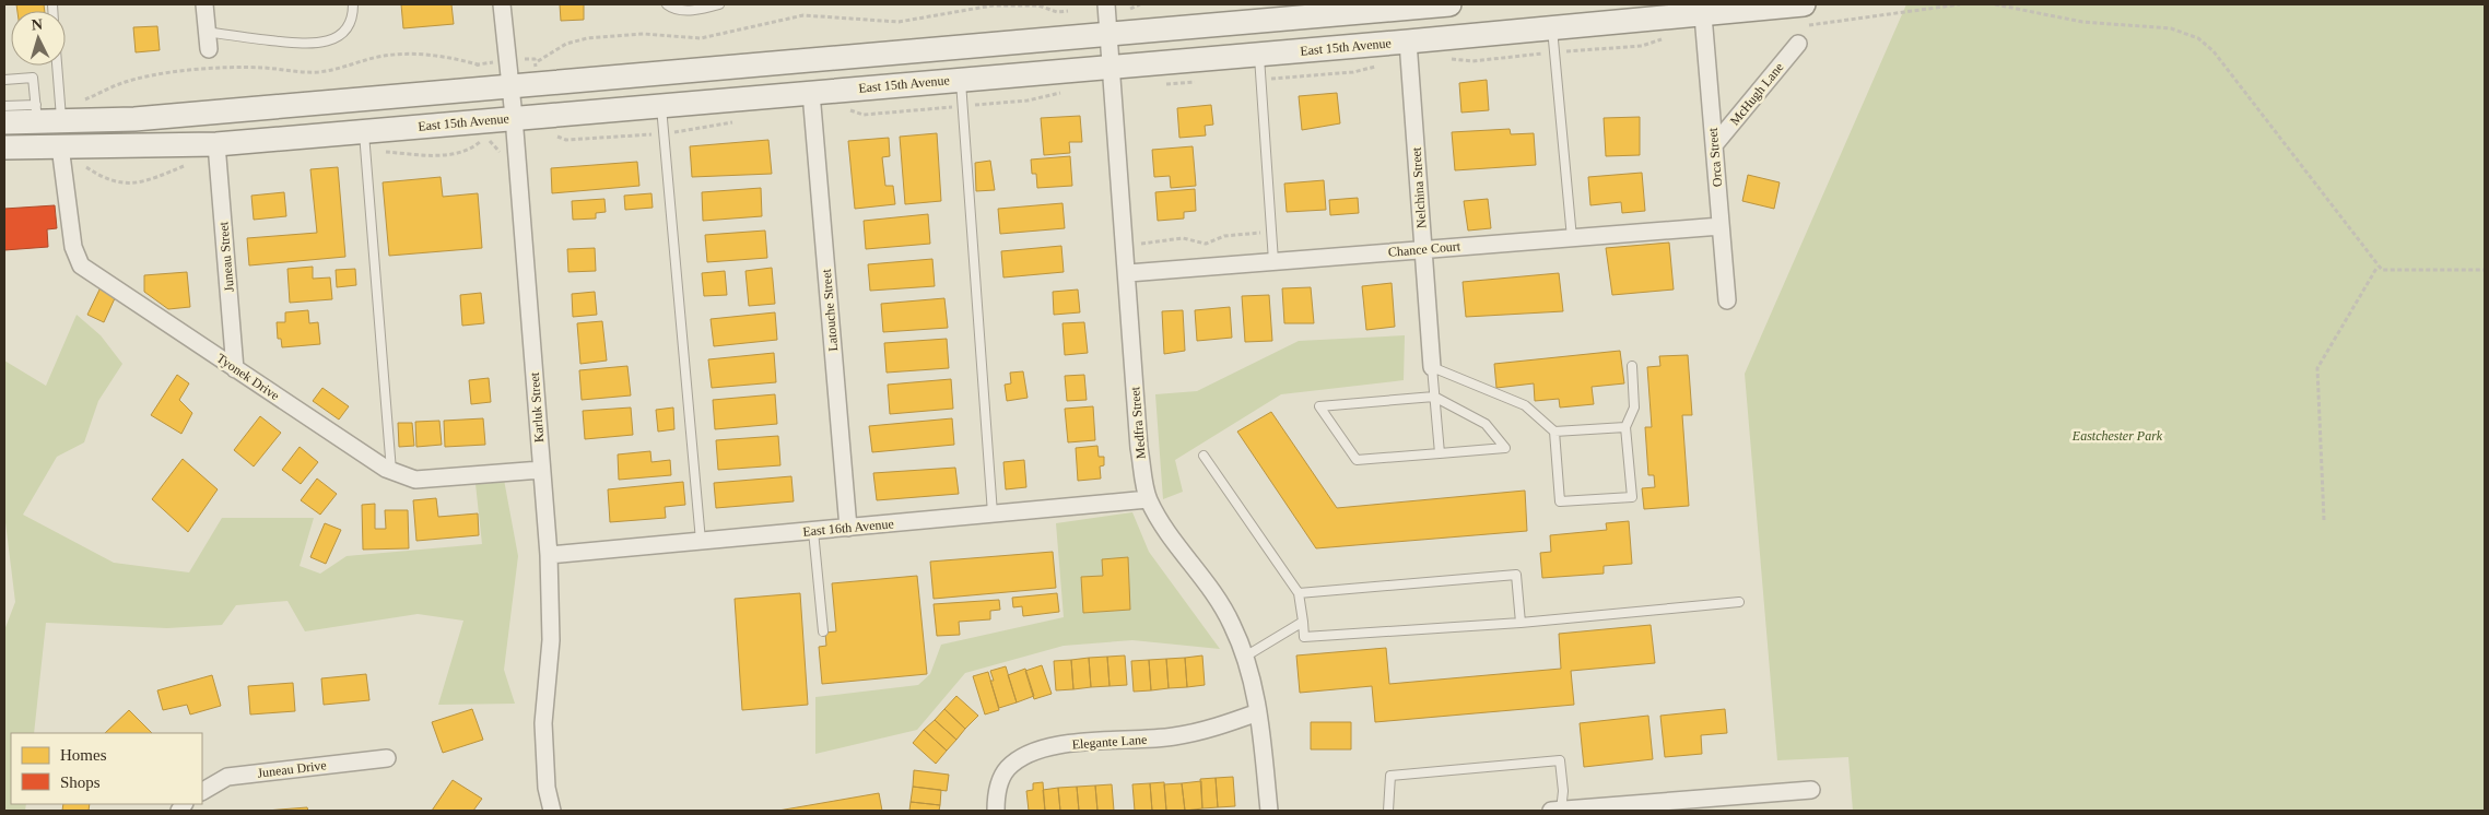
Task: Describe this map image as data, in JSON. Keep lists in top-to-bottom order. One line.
{"streets":{"main road":["East 15th Avenue"],"street":["McHugh Lane","Orca Street","Nelchina Street","Chance Court","Juneau Street","Latouche Street","Tyonek Drive","Karluk Street","Medfra Street","East 16th Avenue","Elegante Lane","Juneau Drive"]},"crossings":[["East 15th Avenue","Orca Street"],["East 15th Avenue","Nelchina Street"],["East 15th Avenue","Juneau Street"],["East 15th Avenue","Latouche Street"],["East 15th Avenue","Tyonek Drive"],["East 15th Avenue","Karluk Street"],["East 15th Avenue","Medfra Street"],["McHugh Lane","Orca Street"],["Orca Street","Chance Court"],["Nelchina Street","Chance Court"],["Chance Court","Medfra Street"],["Juneau Street","Tyonek Drive"],["Latouche Street","East 16th Avenue"],["Tyonek Drive","Karluk Street"],["Karluk Street","East 16th Avenue"],["Medfra Street","East 16th Avenue"],["Medfra Street","Elegante Lane"]],"parks":["Eastchester Park"],"legend":["Homes","Shops"],"north":"top"}
